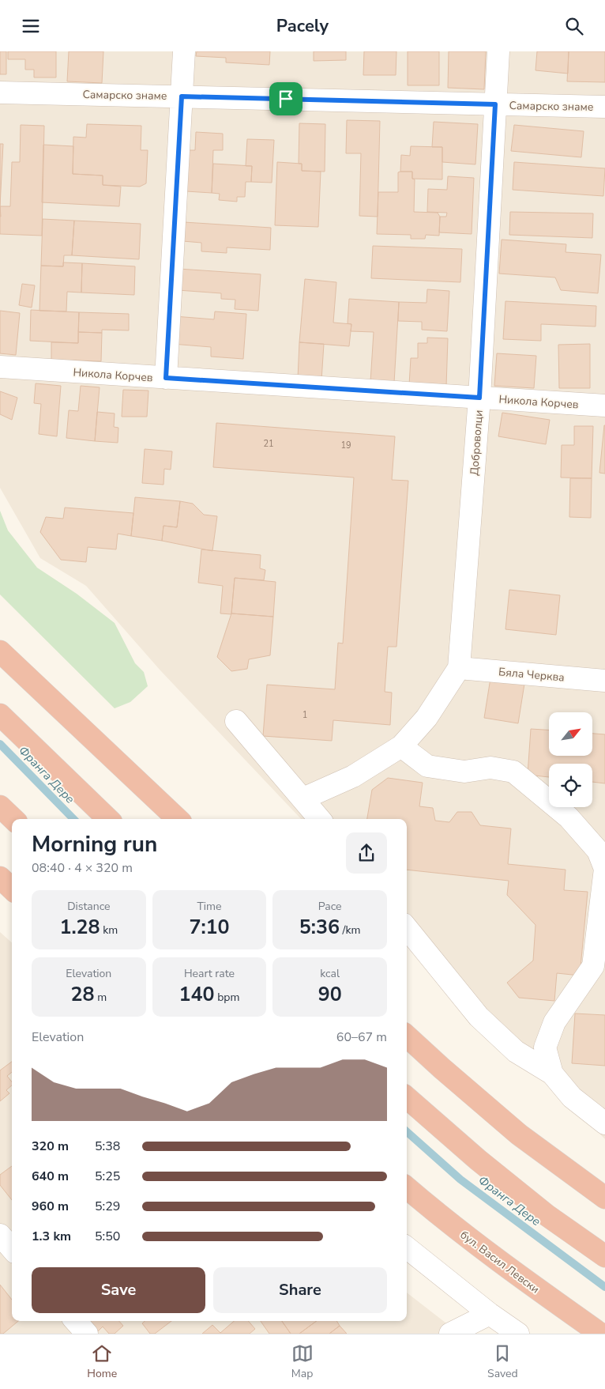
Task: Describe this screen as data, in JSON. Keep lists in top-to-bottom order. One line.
{"streets":{"highway":["бул. Васил Левски"],"street":["Самарско знаме","Никола Корчев","Доброволци","Бяла Черква"]},"crossings":[["Самарско знаме","Доброволци"],["Никола Корчев","Доброволци"],["Доброволци","Бяла Черква"]],"water":["Франга Дере"],"house_numbers":["21","19","1"],"north":"top right","page":{"header":"Pacely","heading":["Morning run","08:40 · 4 × 320 m"],"stats":[["Distance","1.28 km"],["Time","7:10"],["Pace","5:36 /km"],["Elevation","28 m"],["Heart rate","140 bpm"],["kcal","90"]],"chart":["Elevation","60–67 m"],"list":[{"name":"320 m","note":"5:38"},{"name":"640 m","note":"5:25"},{"name":"960 m","note":"5:29"},{"name":"1.3 km","note":"5:50"}],"buttons":["Save","Share"],"tabs":["Home","Map","Saved"]}}
